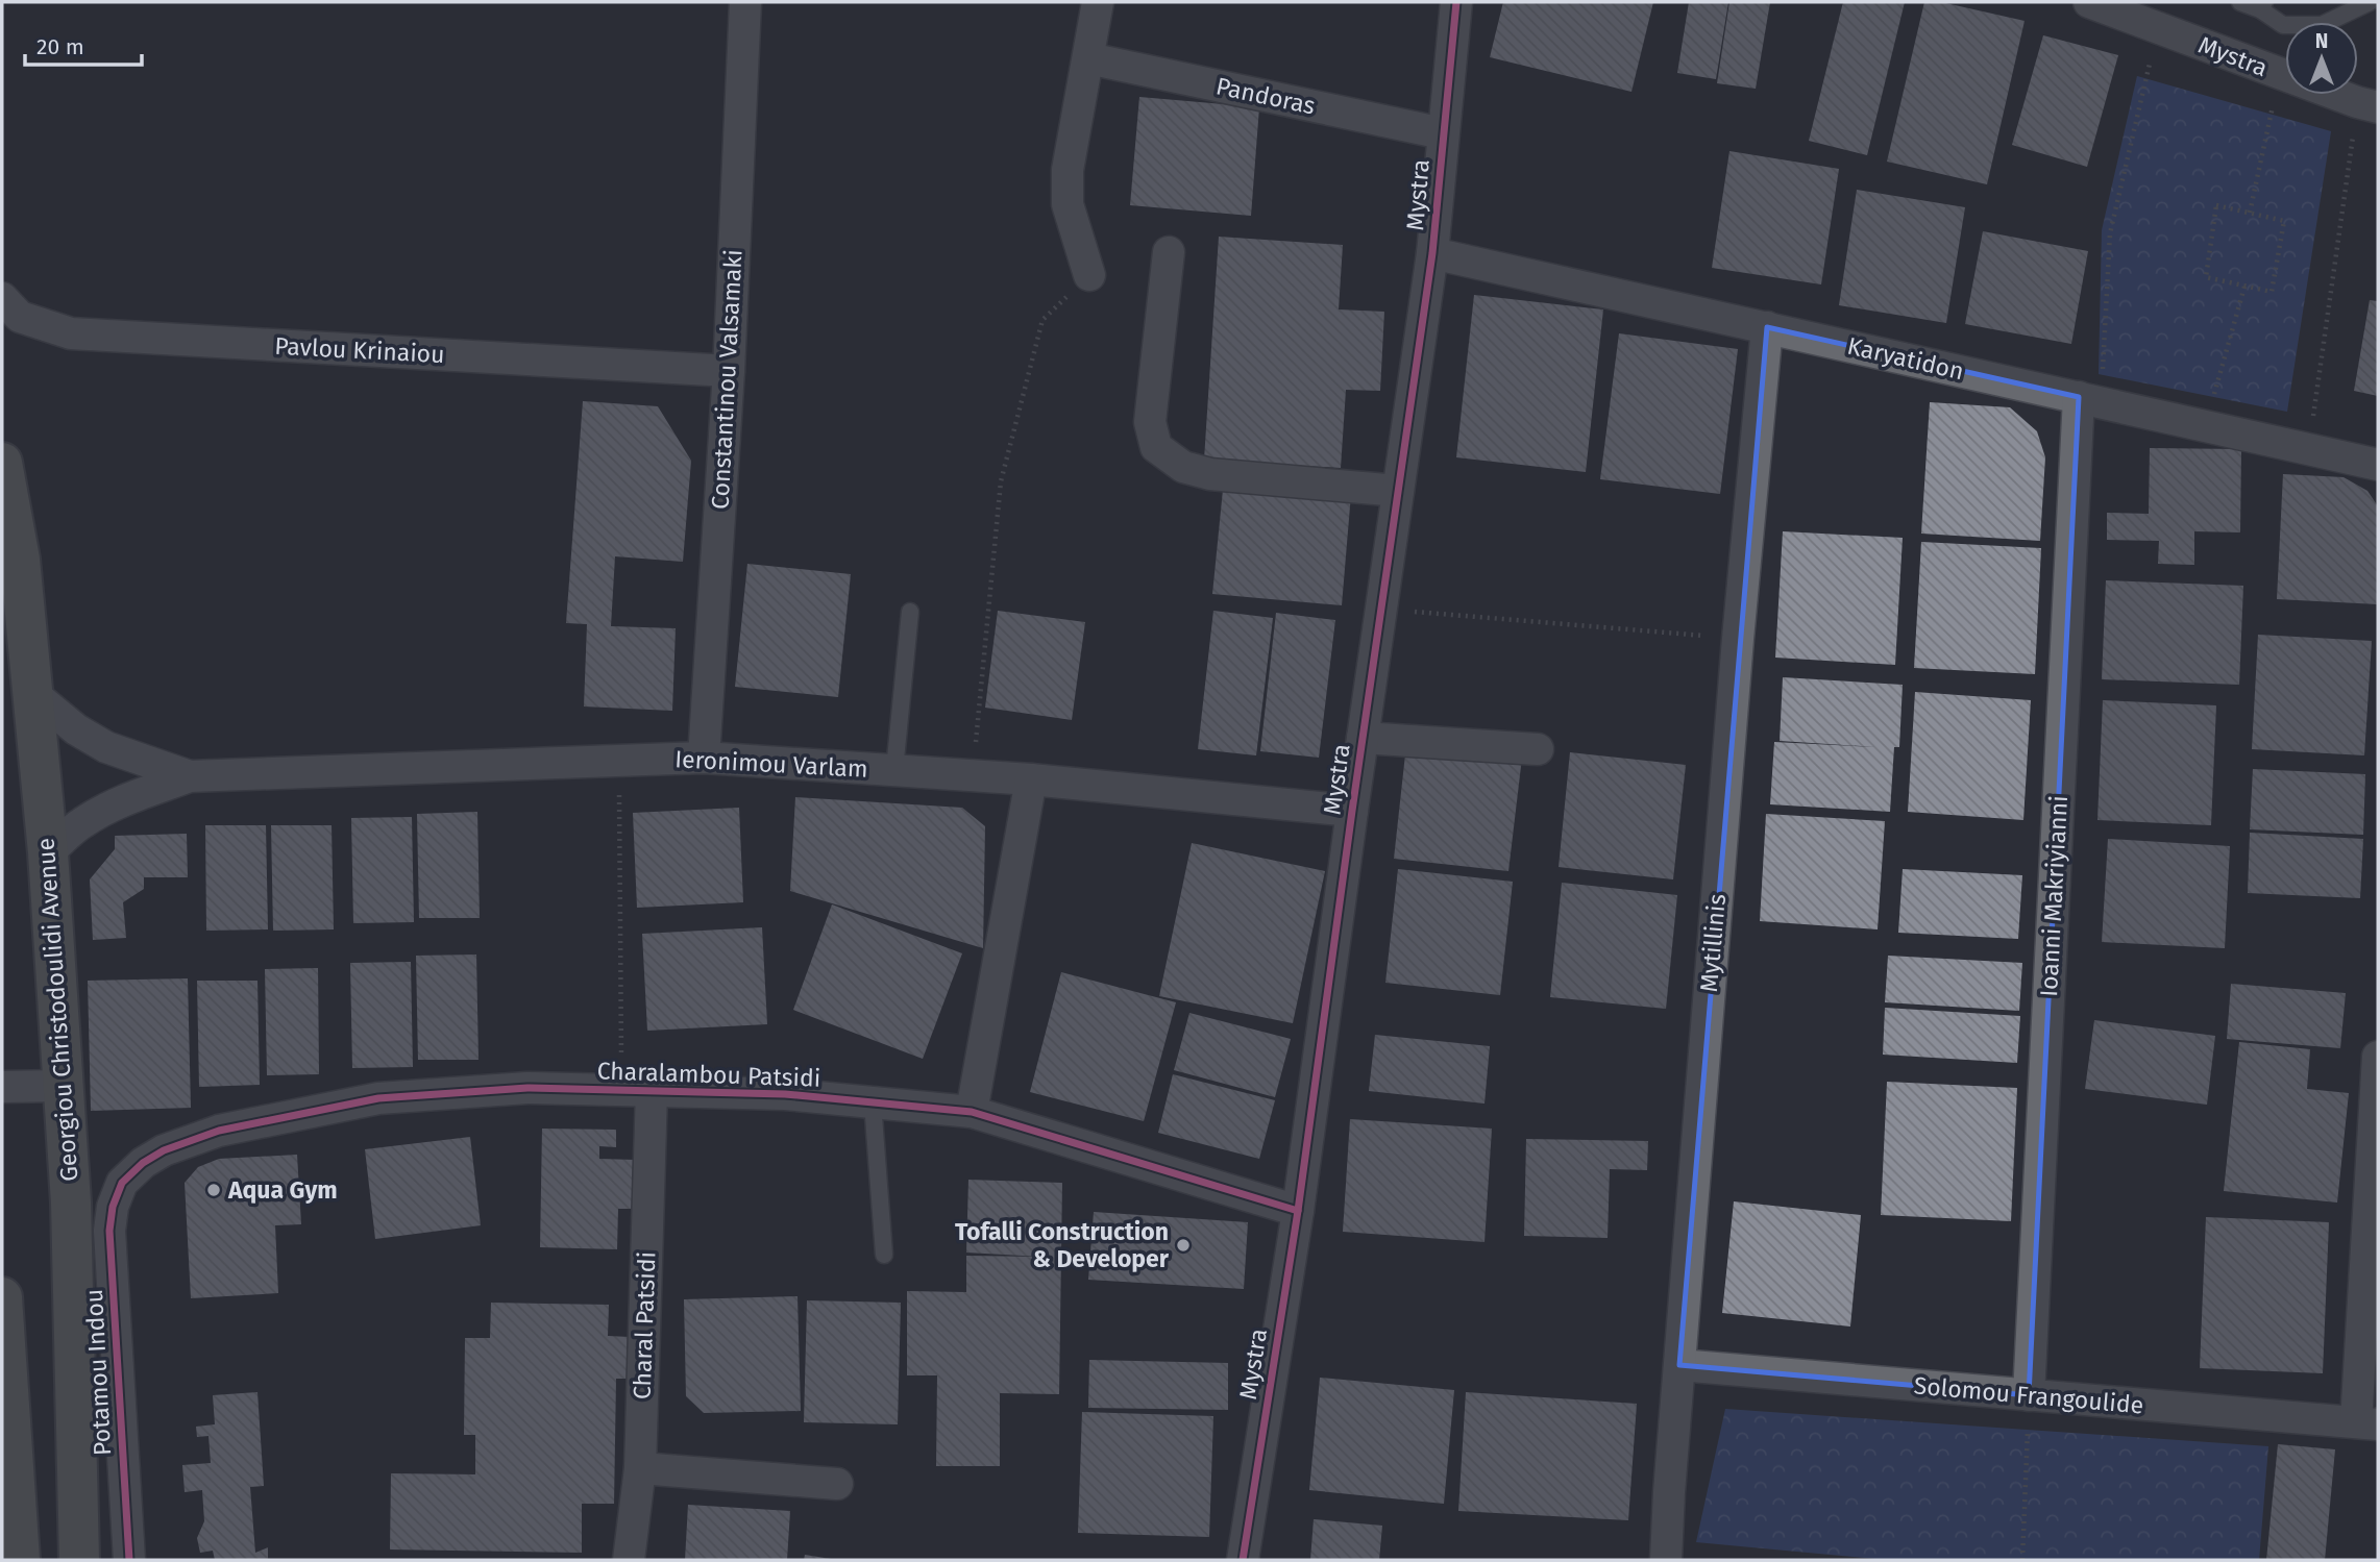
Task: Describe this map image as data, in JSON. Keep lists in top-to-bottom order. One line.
{"streets":{"main road":["Georgiou Christodoulidi Avenue"],"street":["Mystra","Pandoras","Pavlou Krinaiou","Karyatidon","Constantinou Valsamaki","Ieronimou Varlam","Ioanni Makriyianni","Mytillinis","Charalambou Patsidi","Charal Patsidi","Potamou Indou","Solomou Frangoulide"]},"crossings":[["Mystra","Pandoras"],["Mystra","Karyatidon"],["Mystra","Ieronimou Varlam"],["Mystra","Charalambou Patsidi"],["Pavlou Krinaiou","Constantinou Valsamaki"],["Karyatidon","Ioanni Makriyianni"],["Karyatidon","Mytillinis"],["Constantinou Valsamaki","Ieronimou Varlam"],["Ieronimou Varlam","Georgiou Christodoulidi Avenue"],["Ioanni Makriyianni","Solomou Frangoulide"],["Mytillinis","Solomou Frangoulide"],["Charalambou Patsidi","Charal Patsidi"],["Charalambou Patsidi","Potamou Indou"]],"places":["Aqua Gym","Tofalli Construction & Developer"],"scale_bar":"20 m","north":"top"}
